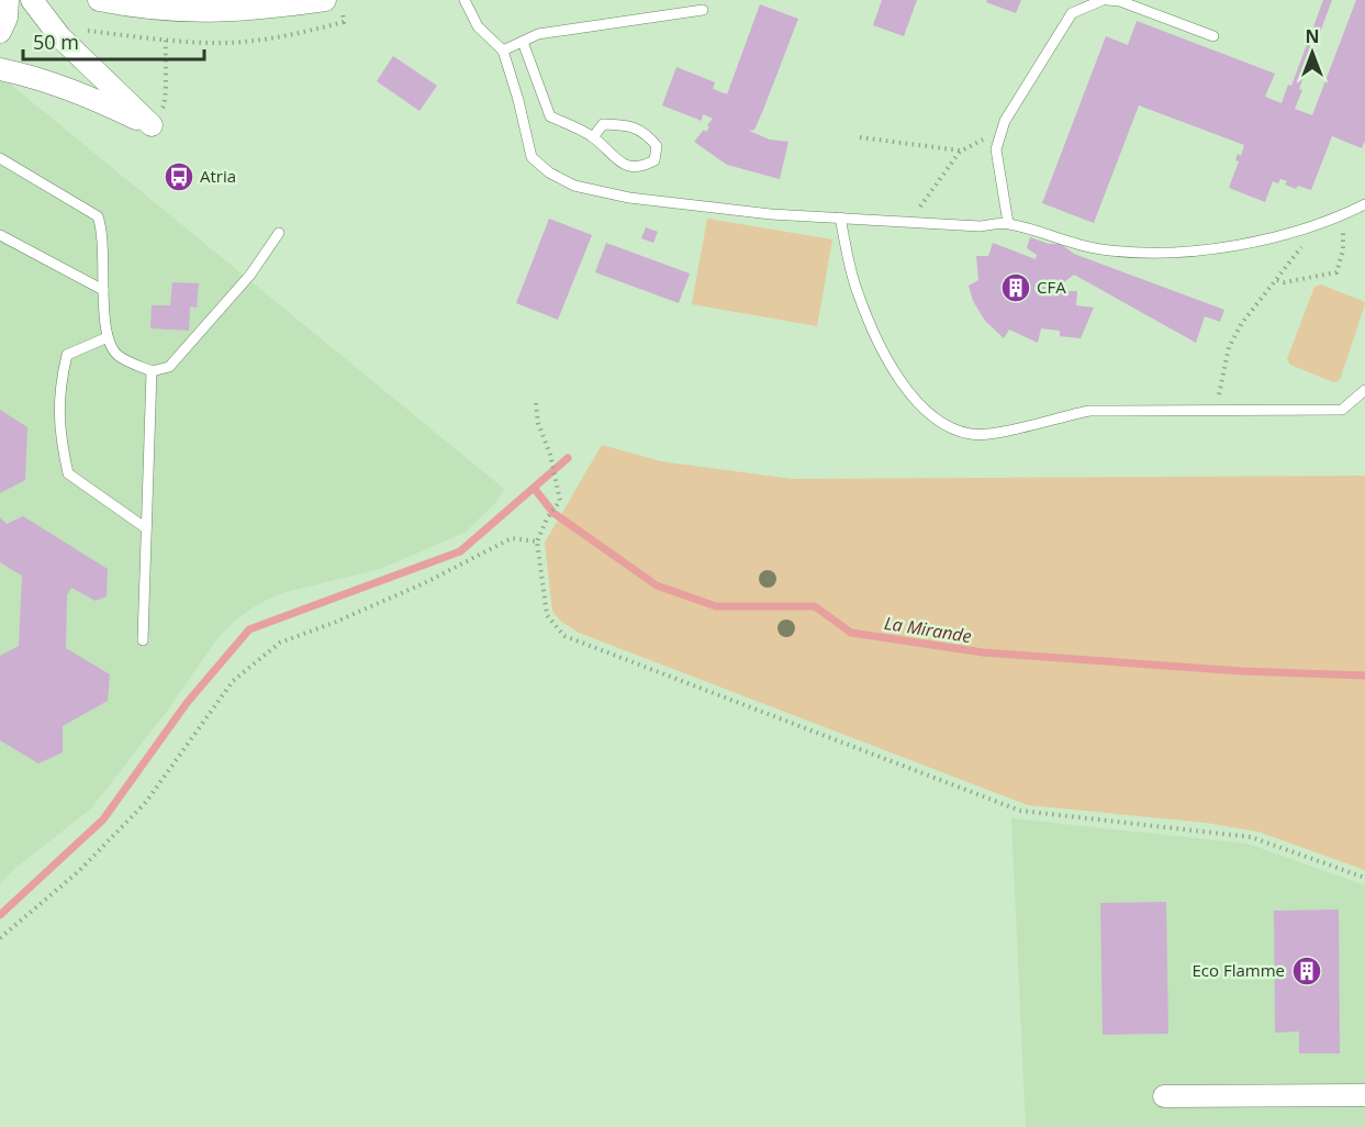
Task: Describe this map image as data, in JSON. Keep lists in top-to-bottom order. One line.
{"water":["La Mirande"],"places":{"bus stop":["Atria"],"building":["CFA","Eco Flamme"]},"scale_bar":"50 m","north":"top"}
